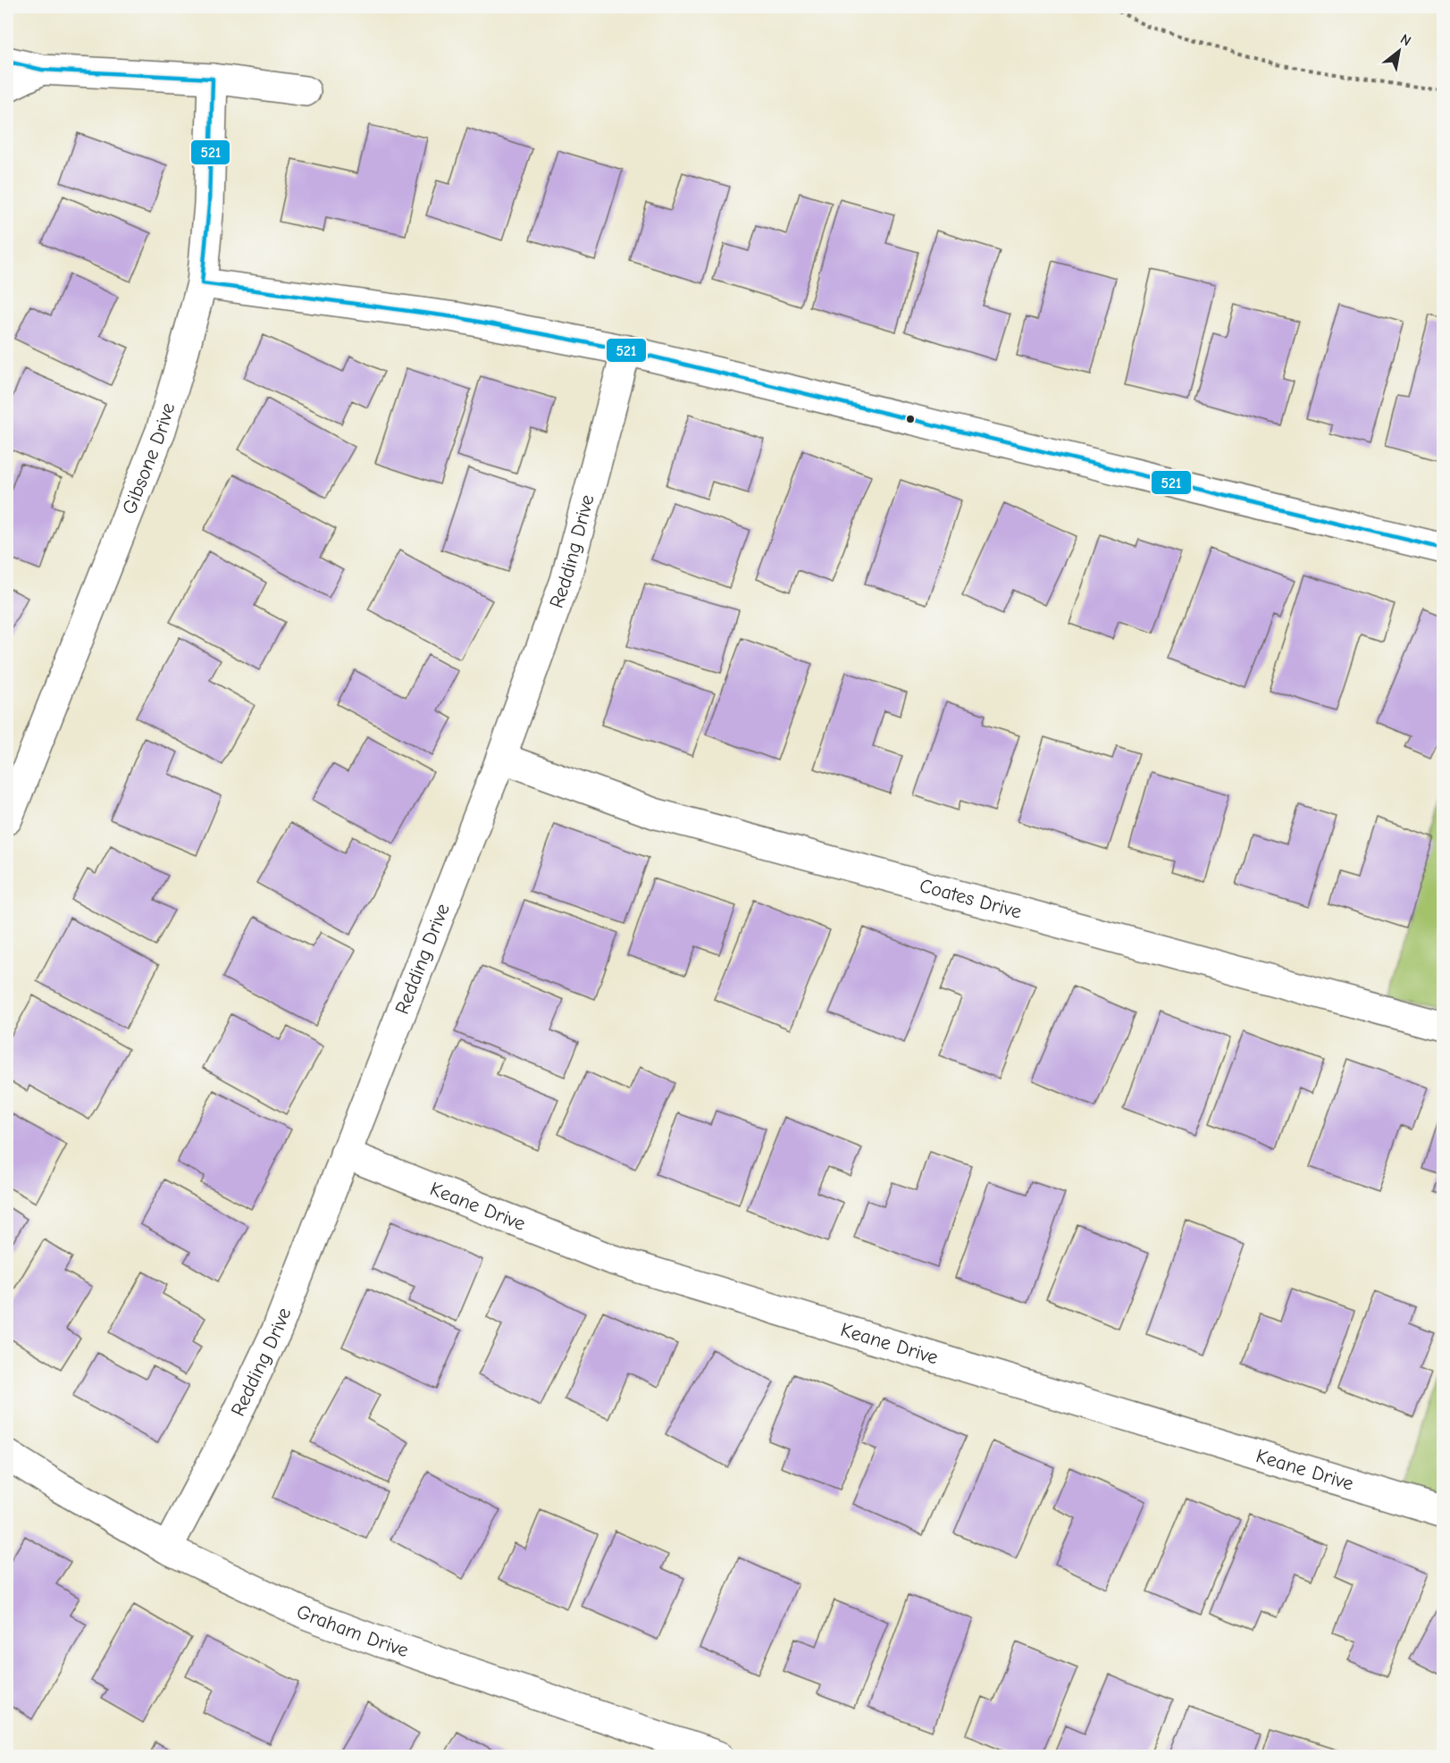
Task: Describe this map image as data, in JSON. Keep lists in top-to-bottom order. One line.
{"streets":{"street":["Gibsone Drive","Redding Drive","Coates Drive","Keane Drive","Graham Drive"]},"crossings":[["Redding Drive","Coates Drive"],["Redding Drive","Keane Drive"],["Redding Drive","Graham Drive"]],"lines":["transit line 521"],"north":"top right"}
